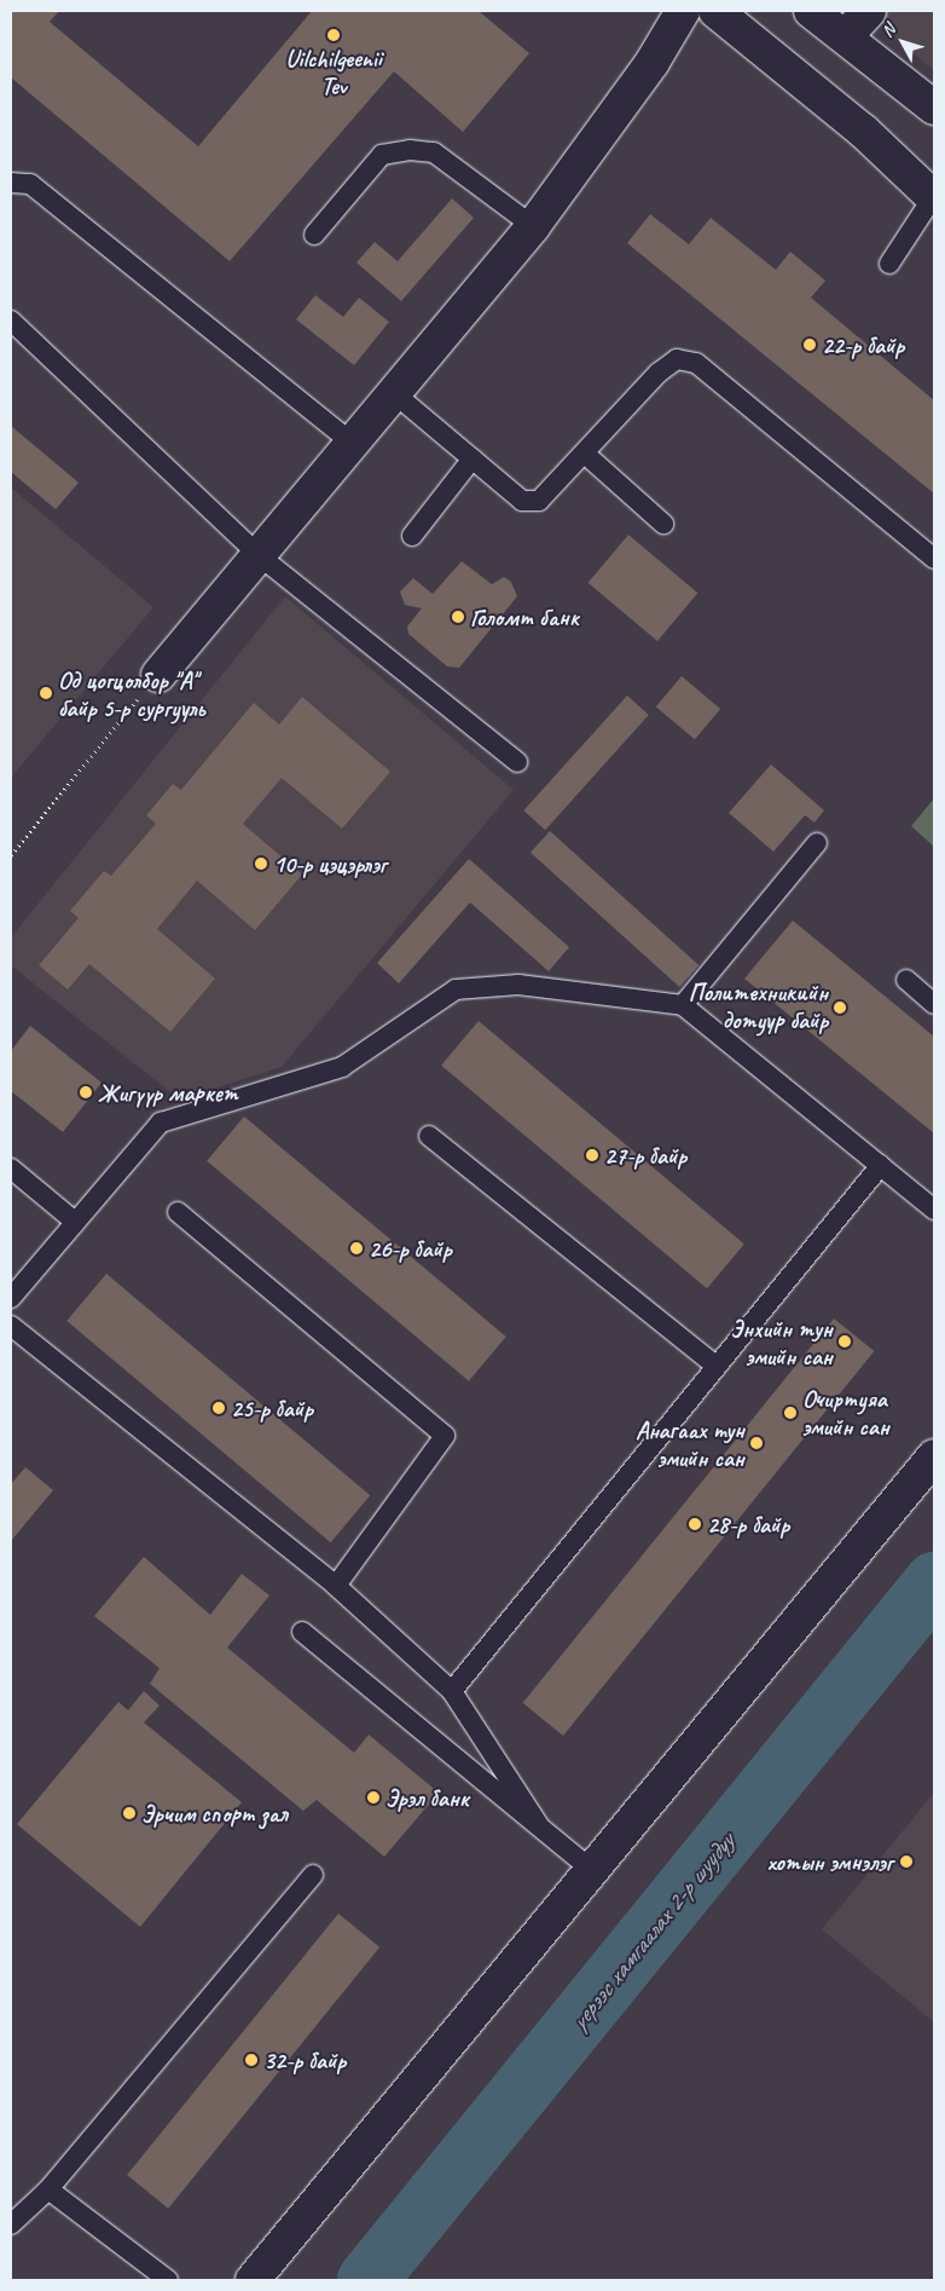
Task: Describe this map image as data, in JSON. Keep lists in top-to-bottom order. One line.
{"water":["үерээс хамгаалах 2-р шуудуу"],"places":["Uilchilgeenii Tev","22-р байр","Голомт банк","Од цогцолбор \"А\" байр 5-р сургууль","10-р цэцэрлэг","Политехникийн дотуур байр","Жигүүр маркет","27-р байр","26-р байр","Энхийн тун эмийн сан","25-р байр","Очиртуяа эмийн сан","Анагаах тун эмийн сан","28-р байр","Эрэл банк","Эрчим спорт зал","хотын эмнэлэг","32-р байр"],"north":"top left"}
